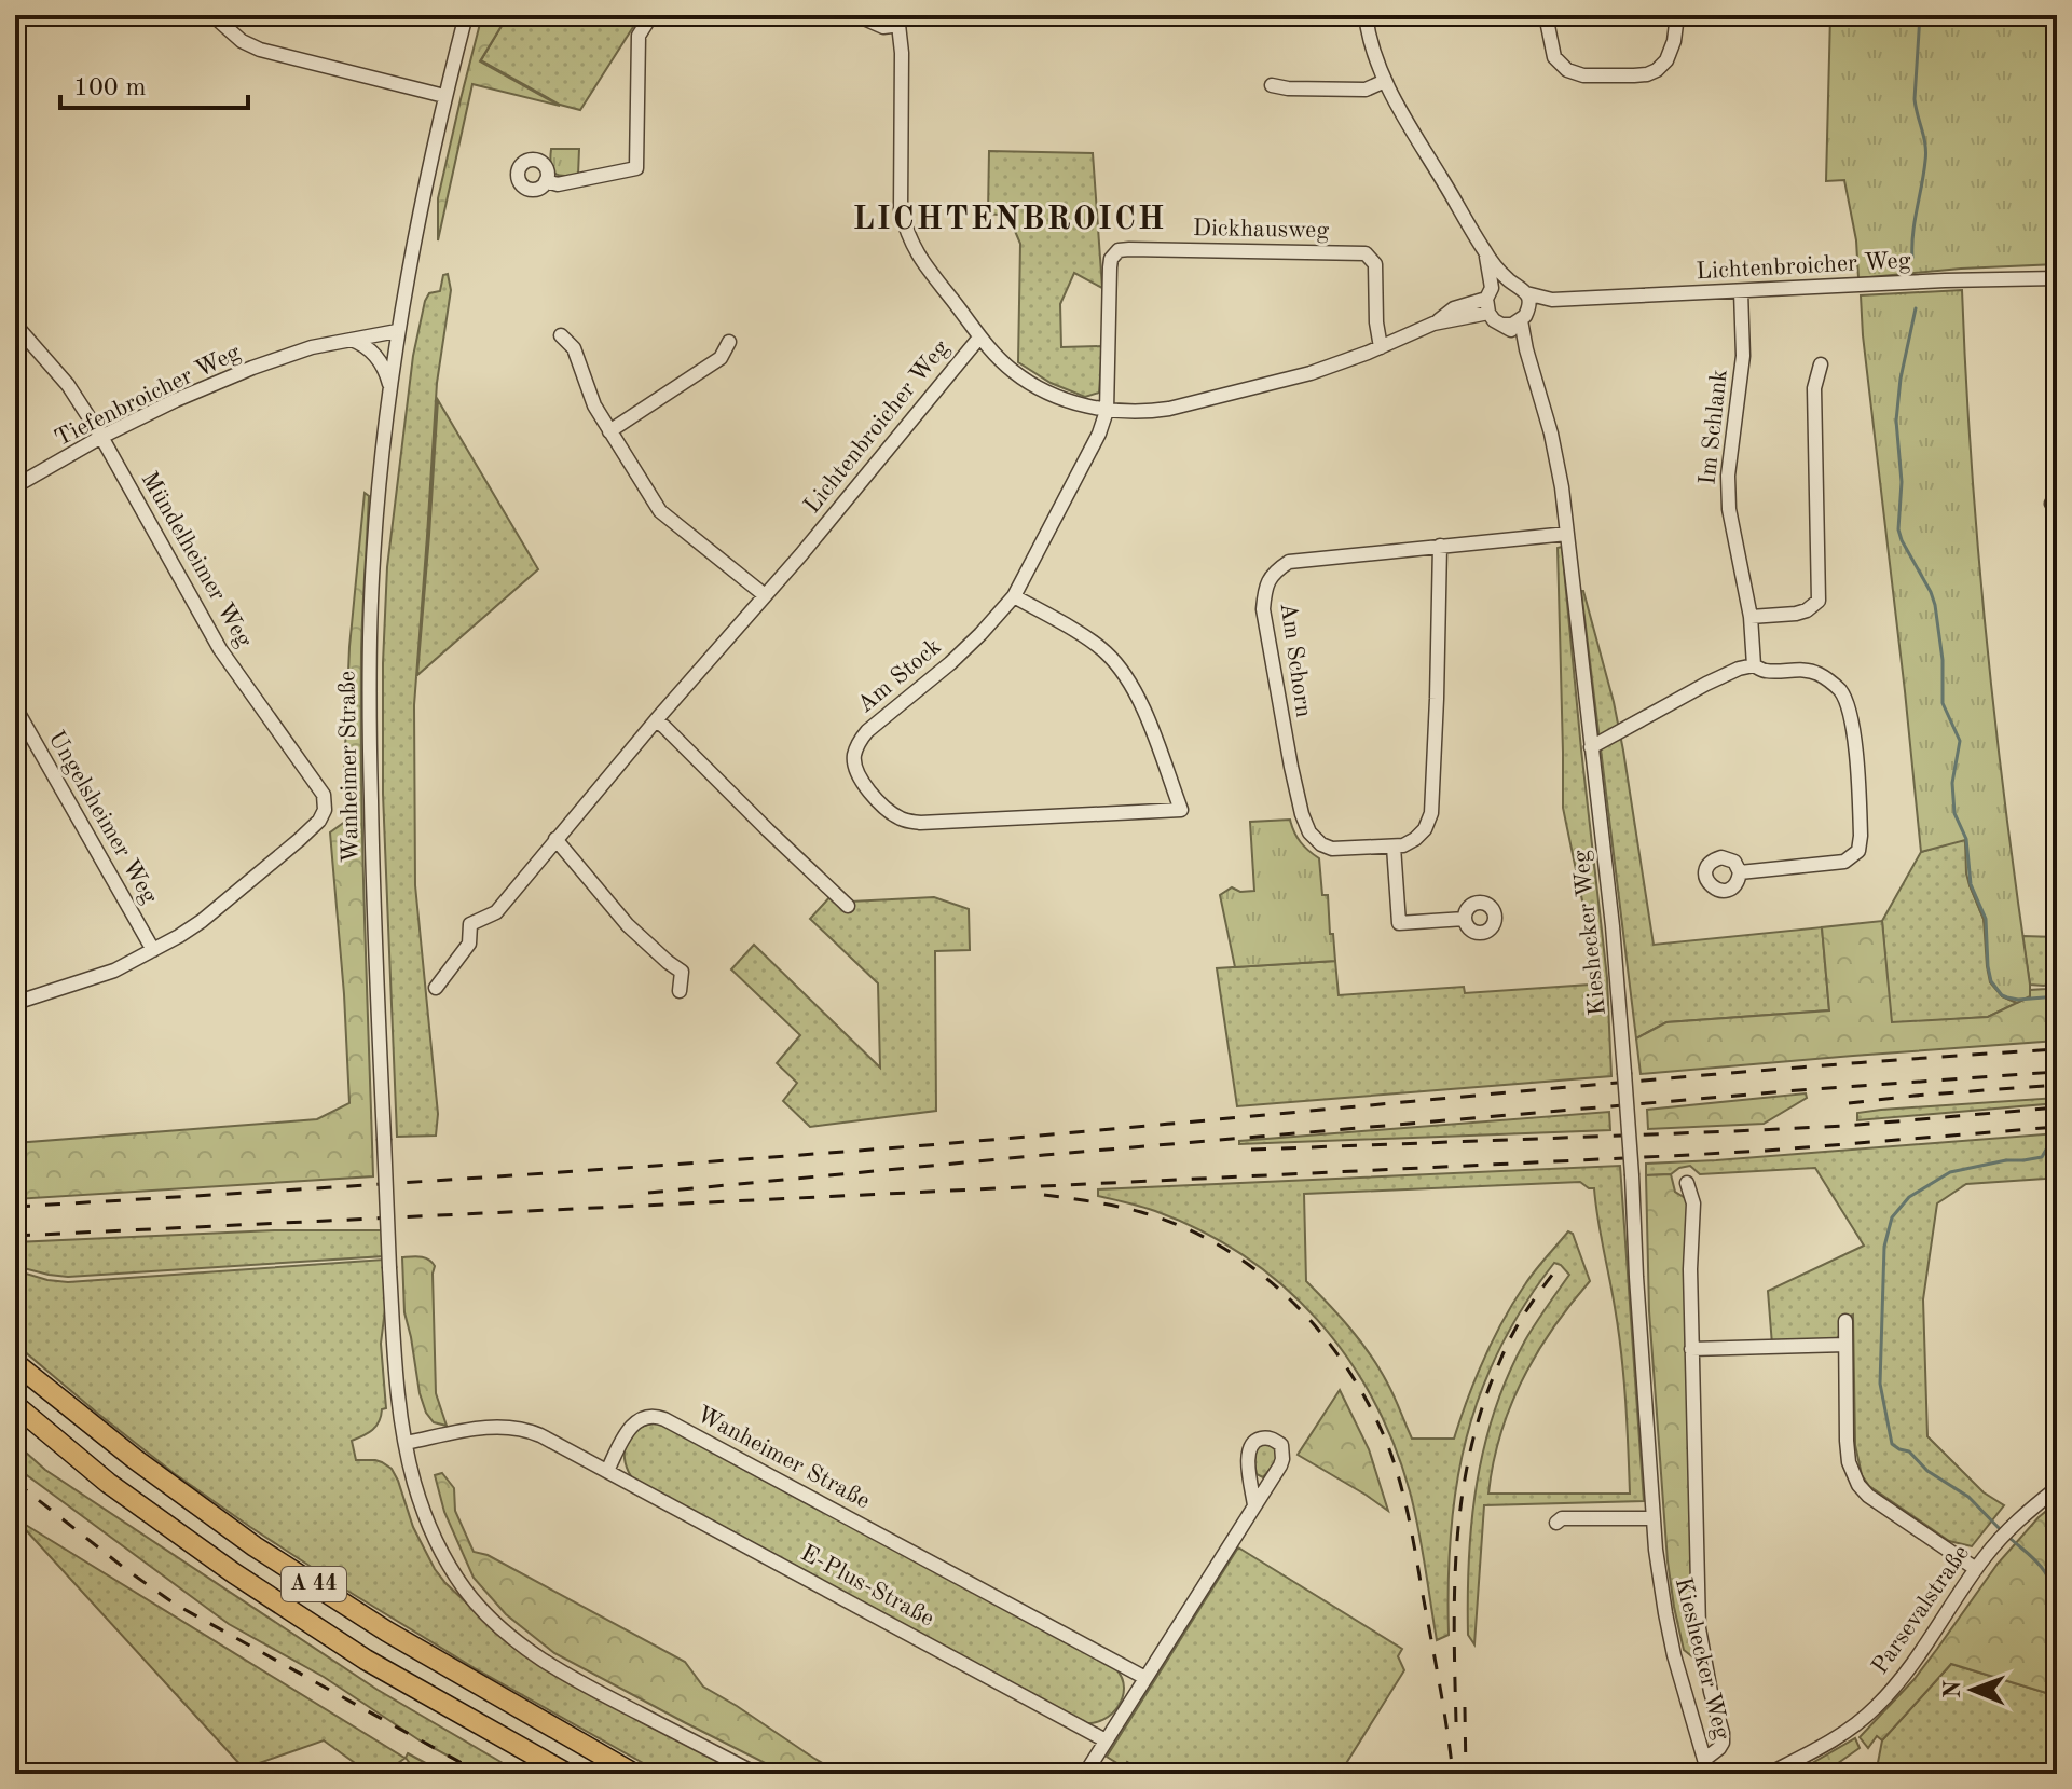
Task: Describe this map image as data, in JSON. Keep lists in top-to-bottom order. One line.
{"streets":{"highway":["A 44"],"street":["Dickhausweg","Lichtenbroicher Weg","Tiefenbroicher Weg","Im Schlank","Mündelheimer Weg","Am Schorn","Am Stock","Wanheimer Straße","Ungelsheimer Weg","Kieshecker Weg","E-Plus-Straße","Parsevalstraße"]},"crossings":[["Dickhausweg","Lichtenbroicher Weg"],["Dickhausweg","Am Stock"],["Lichtenbroicher Weg","Im Schlank"],["Lichtenbroicher Weg","Am Stock"],["Lichtenbroicher Weg","Kieshecker Weg"],["Tiefenbroicher Weg","Mündelheimer Weg"],["Tiefenbroicher Weg","Wanheimer Straße"],["Mündelheimer Weg","Ungelsheimer Weg"],["Am Schorn","Kieshecker Weg"],["Wanheimer Straße","E-Plus-Straße"]],"districts":["LICHTENBROICH"],"scale_bar":"100 m","north":"left"}
